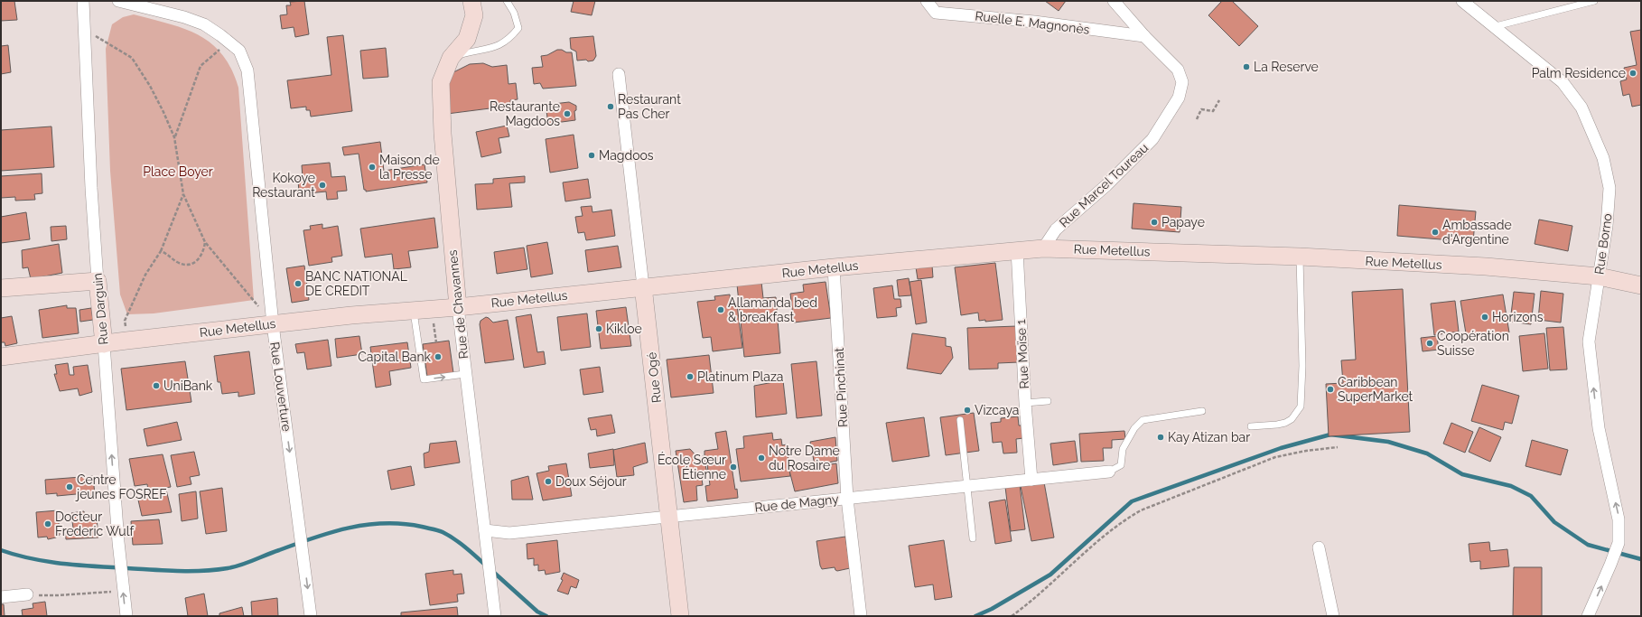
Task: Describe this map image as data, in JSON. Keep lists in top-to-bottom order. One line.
{"streets":{"street":["Ruelle E. Magnonès","Rue Marcel Toureau","Rue Borno","Rue Metellus","Rue de Chavannes","Rue Darguin","Rue Moïse 1","Rue Ogé","Rue Louverture","Rue Pinchinat","Rue de Magny"]},"crossings":[["Ruelle E. Magnonès","Rue Marcel Toureau"],["Rue Marcel Toureau","Rue Metellus"],["Rue Borno","Rue Metellus"],["Rue Metellus","Rue de Chavannes"],["Rue Metellus","Rue Darguin"],["Rue Metellus","Rue Moïse 1"],["Rue Metellus","Rue Ogé"],["Rue Metellus","Rue Louverture"],["Rue Metellus","Rue Pinchinat"],["Rue de Chavannes","Rue de Magny"],["Rue Moïse 1","Rue de Magny"],["Rue Ogé","Rue de Magny"],["Rue Pinchinat","Rue de Magny"]],"one_way":["Rue Borno","Rue Darguin","Rue Louverture"],"parks":["Place Boyer"],"places":["La Reserve","Palm Residence","Restaurant Pas Cher","Restaurante Magdoos","Magdoos","Maison de la Presse","Kokoye Restaurant","Papaye","Ambassade d'Argentine","BANC NATIONAL DE CREDIT","Allamanda bed & breakfast","Horizons","Kikloe","Coopération Suisse","Capital Bank","Platinum Plaza","UniBank","Caribbean SuperMarket","Vizcaya","Kay Atizan bar","Notre Dame du Rosaire","École Sœur Étienne","Doux Séjour","Centre jeunes FOSREF","Docteur Frederic Wulf"]}
